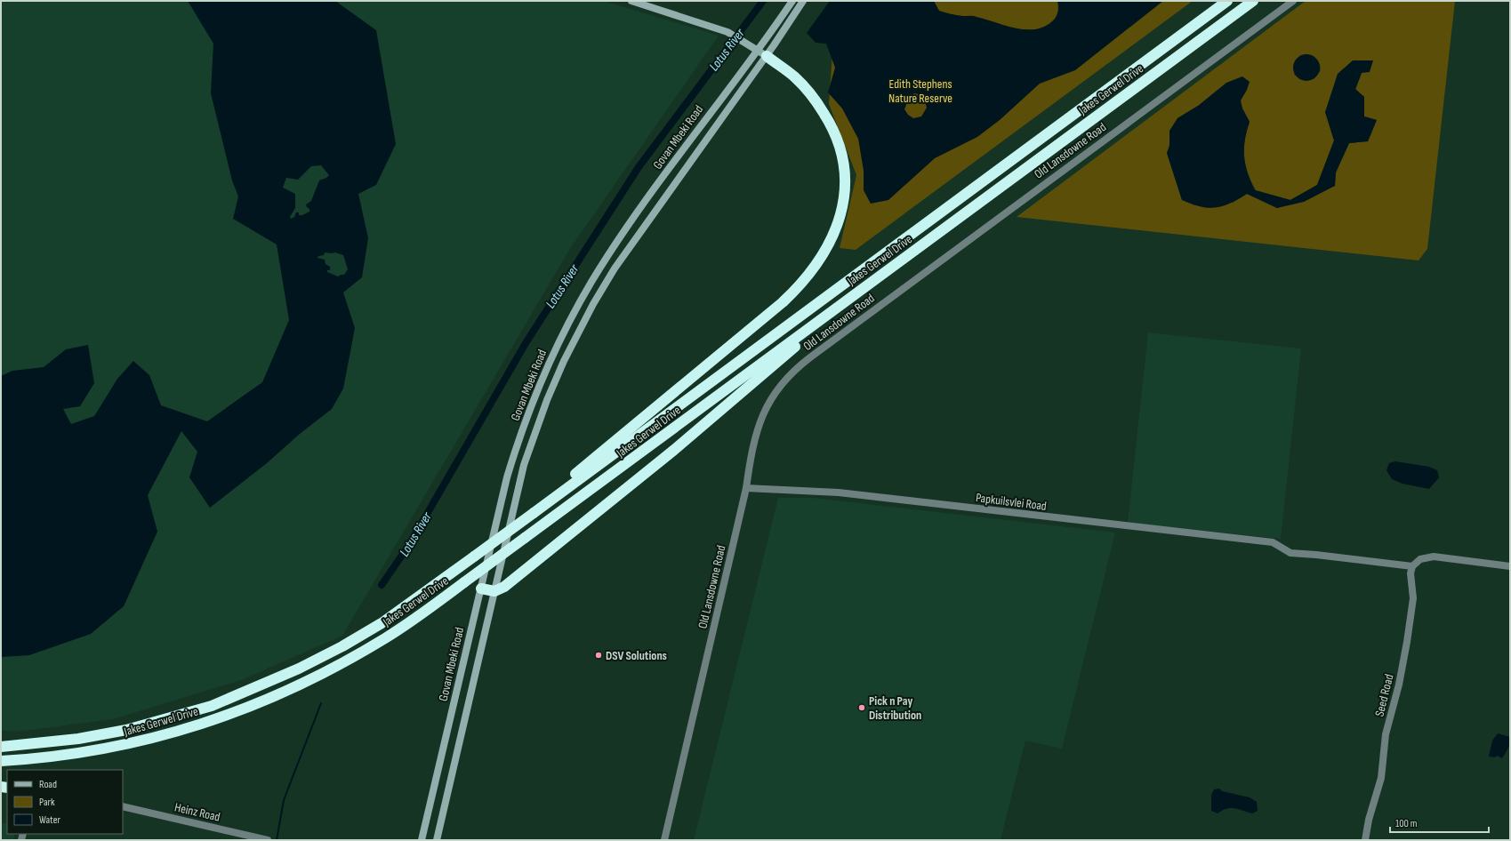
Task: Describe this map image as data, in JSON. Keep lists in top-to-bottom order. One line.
{"streets":{"highway":["Jakes Gerwel Drive"],"main road":["Govan Mbeki Road"],"street":["Old Lansdowne Road","Papkuilsvlei Road","Seed Road","Heinz Road"]},"crossings":[["Old Lansdowne Road","Papkuilsvlei Road"],["Papkuilsvlei Road","Seed Road"]],"water":["Lotus River"],"parks":["Edith Stephens Nature Reserve"],"places":["DSV Solutions","Pick n Pay Distribution"],"legend":["Road","Park","Water"],"scale_bar":"100 m"}
